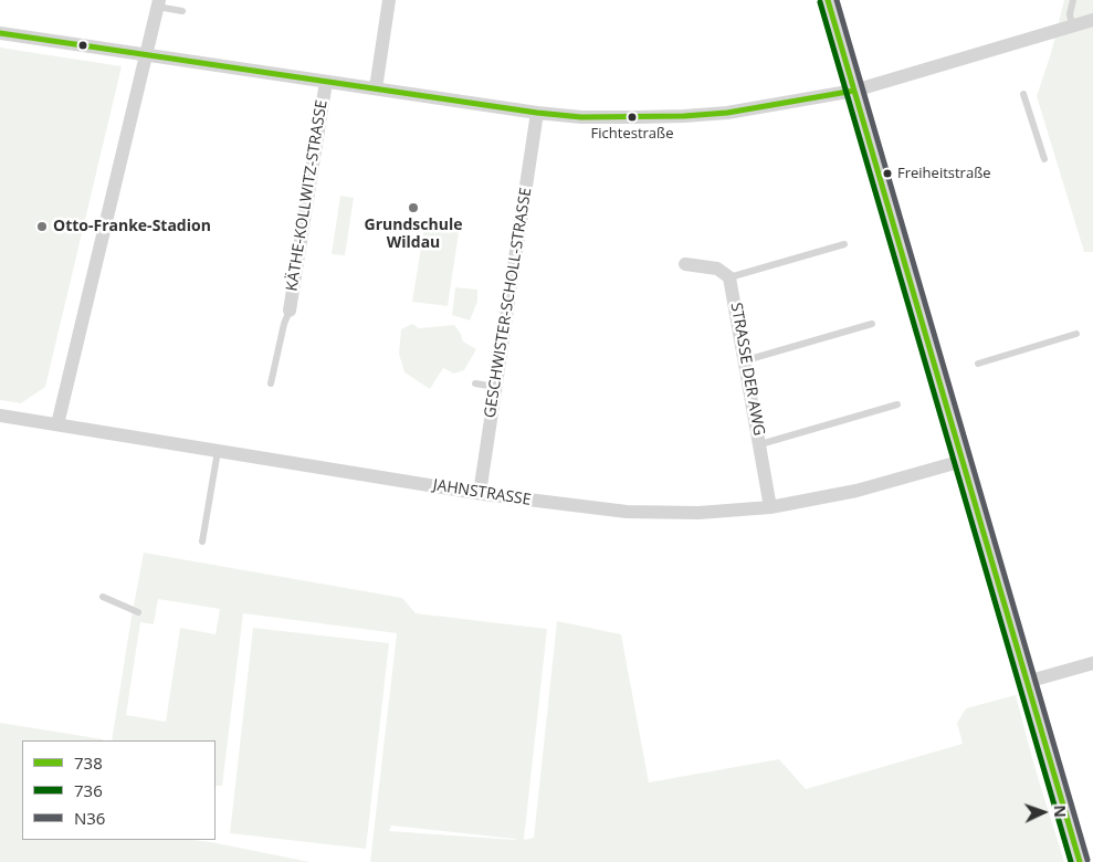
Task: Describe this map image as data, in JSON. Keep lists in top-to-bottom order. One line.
{"streets":{"street":["KÄTHE-KOLLWITZ-STRASSE","GESCHWISTER-SCHOLL-STRASSE","STRASSE DER AWG","JAHNSTRASSE"]},"crossings":[["GESCHWISTER-SCHOLL-STRASSE","JAHNSTRASSE"],["STRASSE DER AWG","JAHNSTRASSE"]],"places":["Fichtestraße","Freiheitstraße","Grundschule Wildau","Otto-Franke-Stadion"],"lines":["transit line 738","transit line N36","transit line 736"],"legend":["738","736","N36"],"north":"right"}
